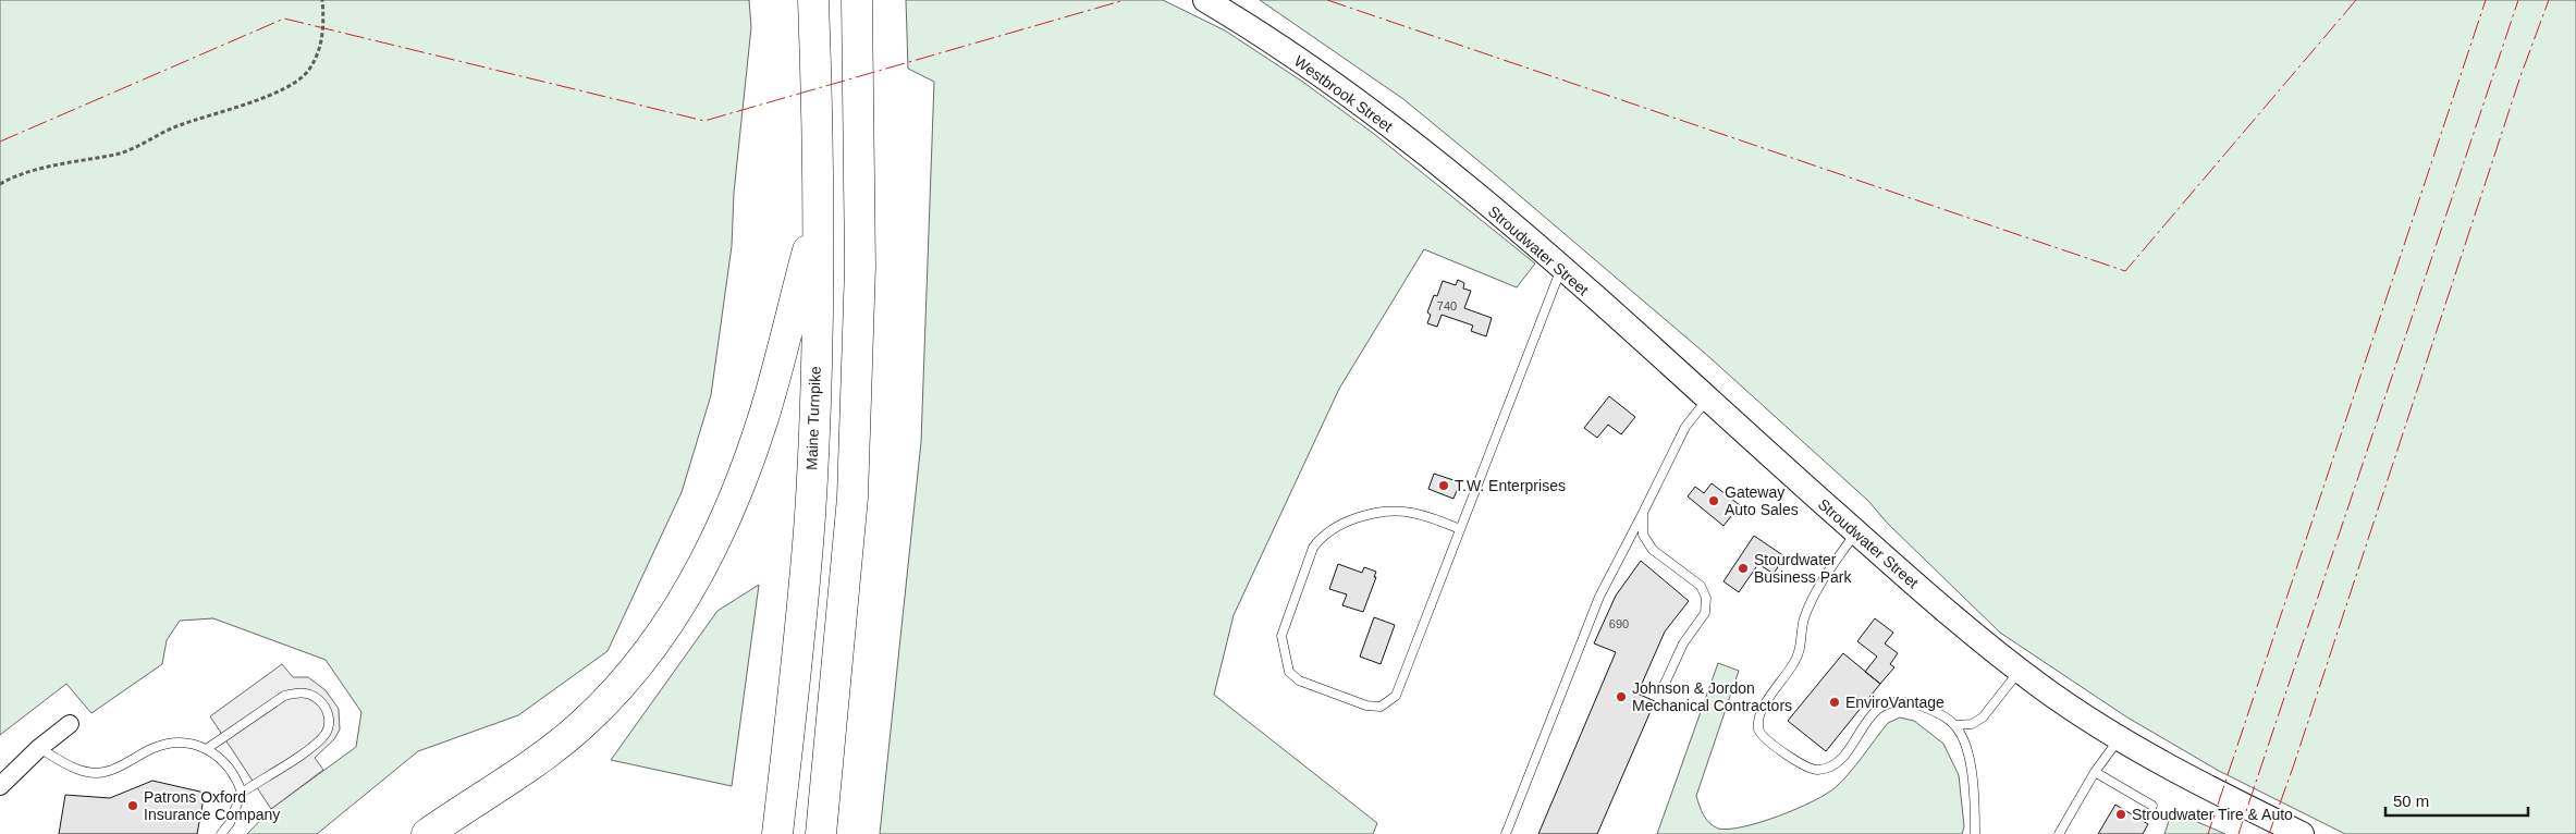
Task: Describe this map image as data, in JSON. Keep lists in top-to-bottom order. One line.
{"streets":{"highway":["Maine Turnpike"],"main road":["Westbrook Street","Stroudwater Street"]},"crossings":[["Westbrook Street","Stroudwater Street"]],"places":["T.W. Enterprises","Gateway Auto Sales","Stourdwater Business Park","Johnson & Jordon Mechanical Contractors","EnviroVantage","Patrons Oxford Insurance Company","Stroudwater Tire & Auto"],"house_numbers":["740","690"],"scale_bar":"50 m"}
